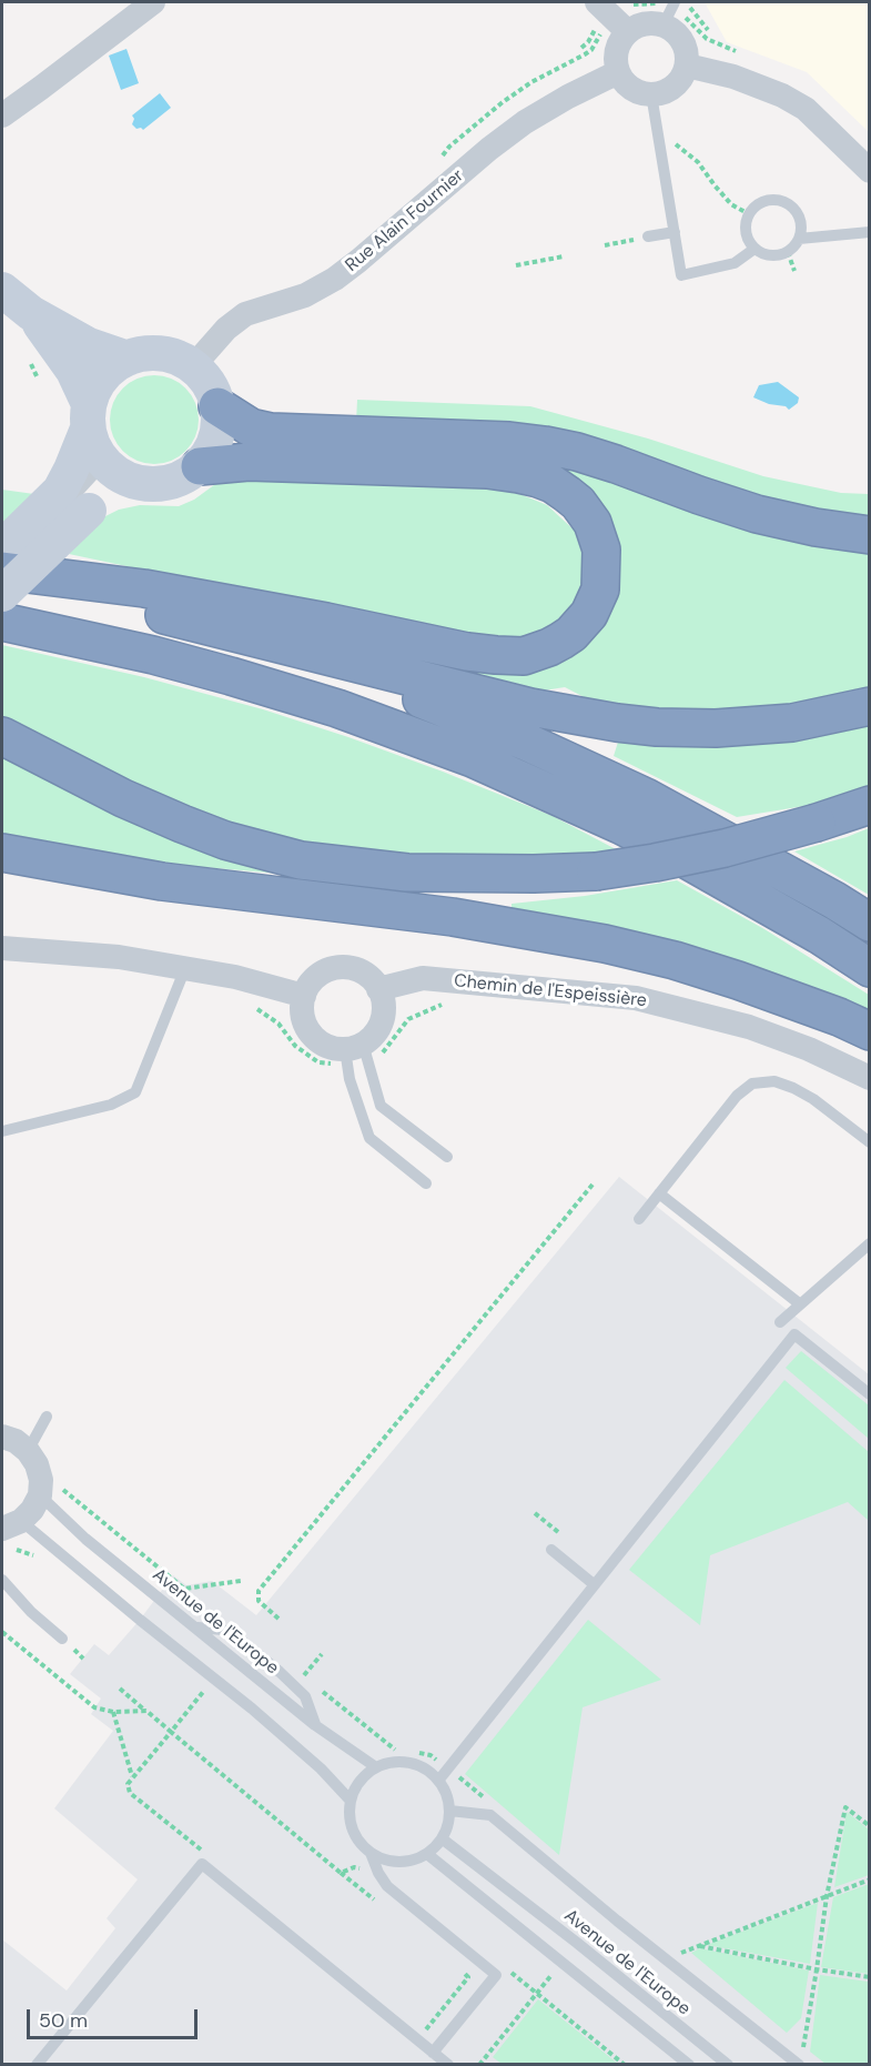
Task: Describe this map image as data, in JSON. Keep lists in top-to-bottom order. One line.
{"streets":{"street":["Rue Alain Fournier","Chemin de l'Espeissière"],"lane":["Avenue de l'Europe"]},"scale_bar":"50 m"}
